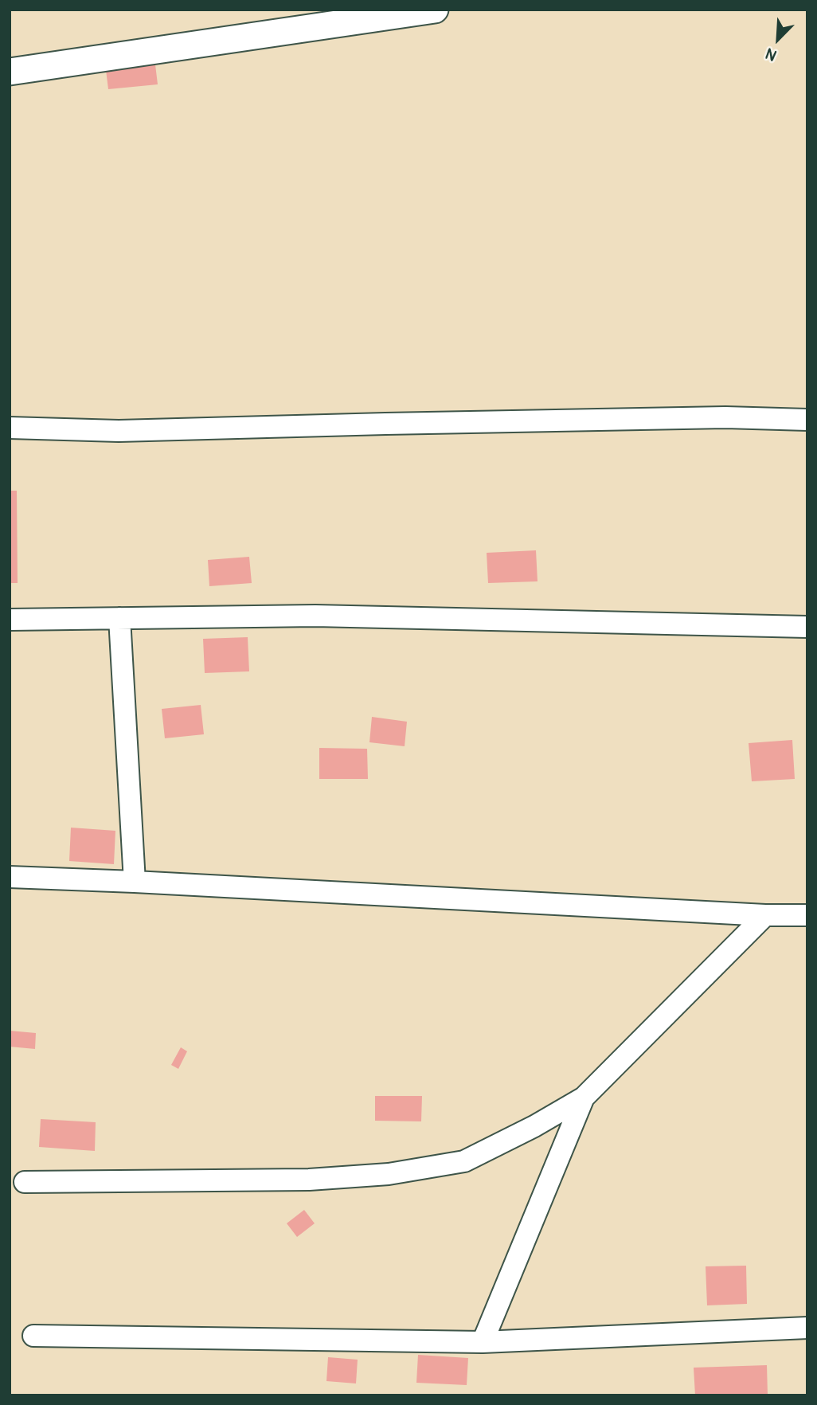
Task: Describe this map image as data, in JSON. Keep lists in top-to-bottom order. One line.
{"north":"bottom left"}
